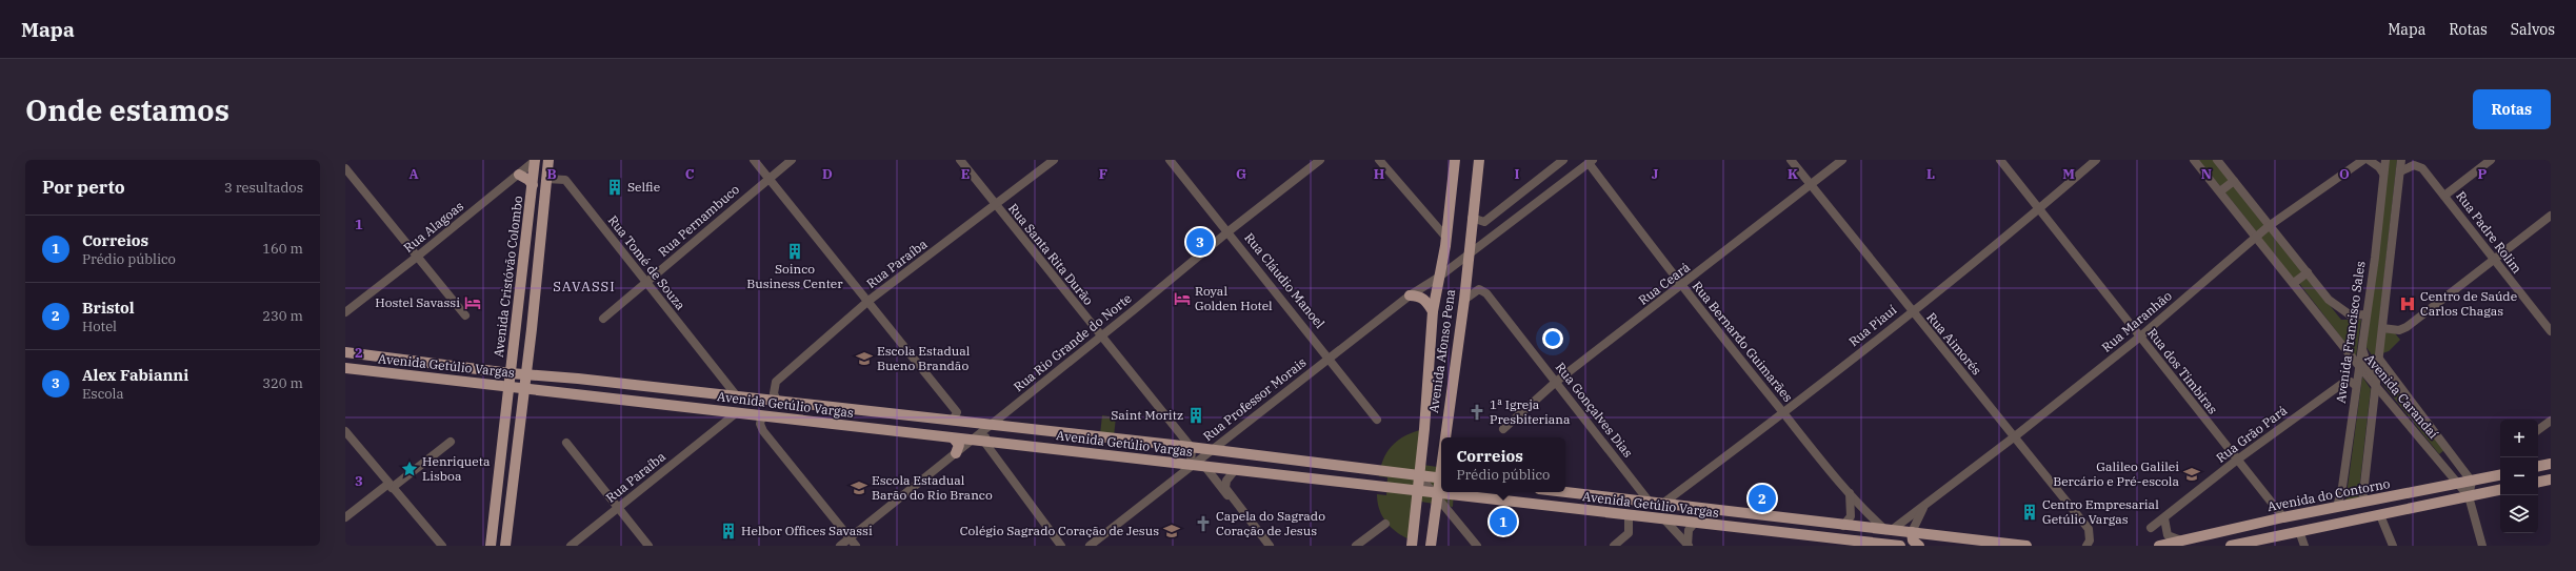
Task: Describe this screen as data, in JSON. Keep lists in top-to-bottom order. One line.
{"streets":{"main road":["Avenida Cristóvão Colombo","Avenida Afonso Pena","Avenida Getúlio Vargas","Avenida do Contorno"],"street":["Rua Pernambuco","Rua Alagoas","Rua Padre Rolim","Rua Santa Rita Durão","Rua Tomé de Souza","Rua Paraíba","Rua Cláudio Manoel","Rua Ceará","Rua Maranhão","Rua Piauí","Avenida Francisco Sales","Rua Bernardo Guimarães","Rua Rio Grande do Norte","Rua Aimorés","Rua dos Timbiras","Avenida Carandaí","Rua Professor Morais","Rua Gonçalves Dias","Rua Grão Pará"]},"crossings":[["Rua Pernambuco","Rua Tomé de Souza"],["Rua Alagoas","Avenida Cristóvão Colombo"],["Rua Santa Rita Durão","Rua Paraíba"],["Rua Santa Rita Durão","Rua Rio Grande do Norte"],["Rua Santa Rita Durão","Avenida Getúlio Vargas"],["Rua Tomé de Souza","Avenida Getúlio Vargas"],["Rua Paraíba","Avenida Getúlio Vargas"],["Avenida Cristóvão Colombo","Avenida Getúlio Vargas"],["Rua Cláudio Manoel","Rua Rio Grande do Norte"],["Rua Cláudio Manoel","Rua Professor Morais"],["Rua Ceará","Rua Bernardo Guimarães"],["Rua Ceará","Rua Aimorés"],["Rua Ceará","Rua Gonçalves Dias"],["Rua Maranhão","Rua Bernardo Guimarães"],["Rua Maranhão","Rua Aimorés"],["Rua Maranhão","Avenida Getúlio Vargas"],["Rua Maranhão","Rua dos Timbiras"],["Rua Maranhão","Avenida Carandaí"],["Rua Piauí","Rua Bernardo Guimarães"],["Rua Piauí","Rua Aimorés"],["Rua Piauí","Avenida Getúlio Vargas"],["Rua Piauí","Rua dos Timbiras"],["Rua Piauí","Rua Gonçalves Dias"],["Avenida Francisco Sales","Avenida Carandaí"],["Avenida Francisco Sales","Rua Grão Pará"],["Avenida Francisco Sales","Avenida do Contorno"],["Rua Bernardo Guimarães","Avenida Getúlio Vargas"],["Rua Bernardo Guimarães","Rua Professor Morais"],["Rua Rio Grande do Norte","Avenida Getúlio Vargas"],["Avenida Afonso Pena","Avenida Getúlio Vargas"],["Avenida Afonso Pena","Rua Professor Morais"],["Avenida Afonso Pena","Rua Gonçalves Dias"],["Avenida Getúlio Vargas","Rua Professor Morais"],["Avenida Getúlio Vargas","Rua Gonçalves Dias"],["Rua dos Timbiras","Rua Grão Pará"],["Rua dos Timbiras","Avenida do Contorno"],["Avenida Carandaí","Avenida do Contorno"]],"districts":["SAVASSI"],"places":{"building":["Selfie","Soinco Business Center","Saint Moritz","Centro Empresarial Getúlio Vargas","Helbor Offices Savassi"],"hotel":["Royal Golden Hotel","Hostel Savassi"],"hospital":["Centro de Saúde Carlos Chagas"],"school or university":["Escola Estadual Bueno Brandão","Galileo Galilei Bercário e Pré-escola","Escola Estadual Barão do Rio Branco","Colégio Sagrado Coração de Jesus"],"church":["1ª Igreja Presbiteriana","Capela do Sagrado Coração de Jesus"],"place":["Henriqueta Lisboa"]},"page":{"header":"Mapa","nav":["Mapa","Rotas","Salvos"],"buttons":"Rotas","title":"Onde estamos","heading":["Por perto","3 resultados"],"list":[{"mark":"1","name":"Correios","note":"Prédio público","value":"160 m"},{"mark":"2","name":"Bristol","note":"Hotel","value":"230 m"},{"mark":"3","name":"Alex Fabianni","note":"Escola","value":"320 m"}],"pins":["3","2","1"],"map_buttons":["+","−"],"popup":["Correios","Prédio público"]},"grid":{"columns":["A","B","C","D","E","F","G","H","I","J","K","L","M","N","O","P"],"rows":["1","2","3"]}}
